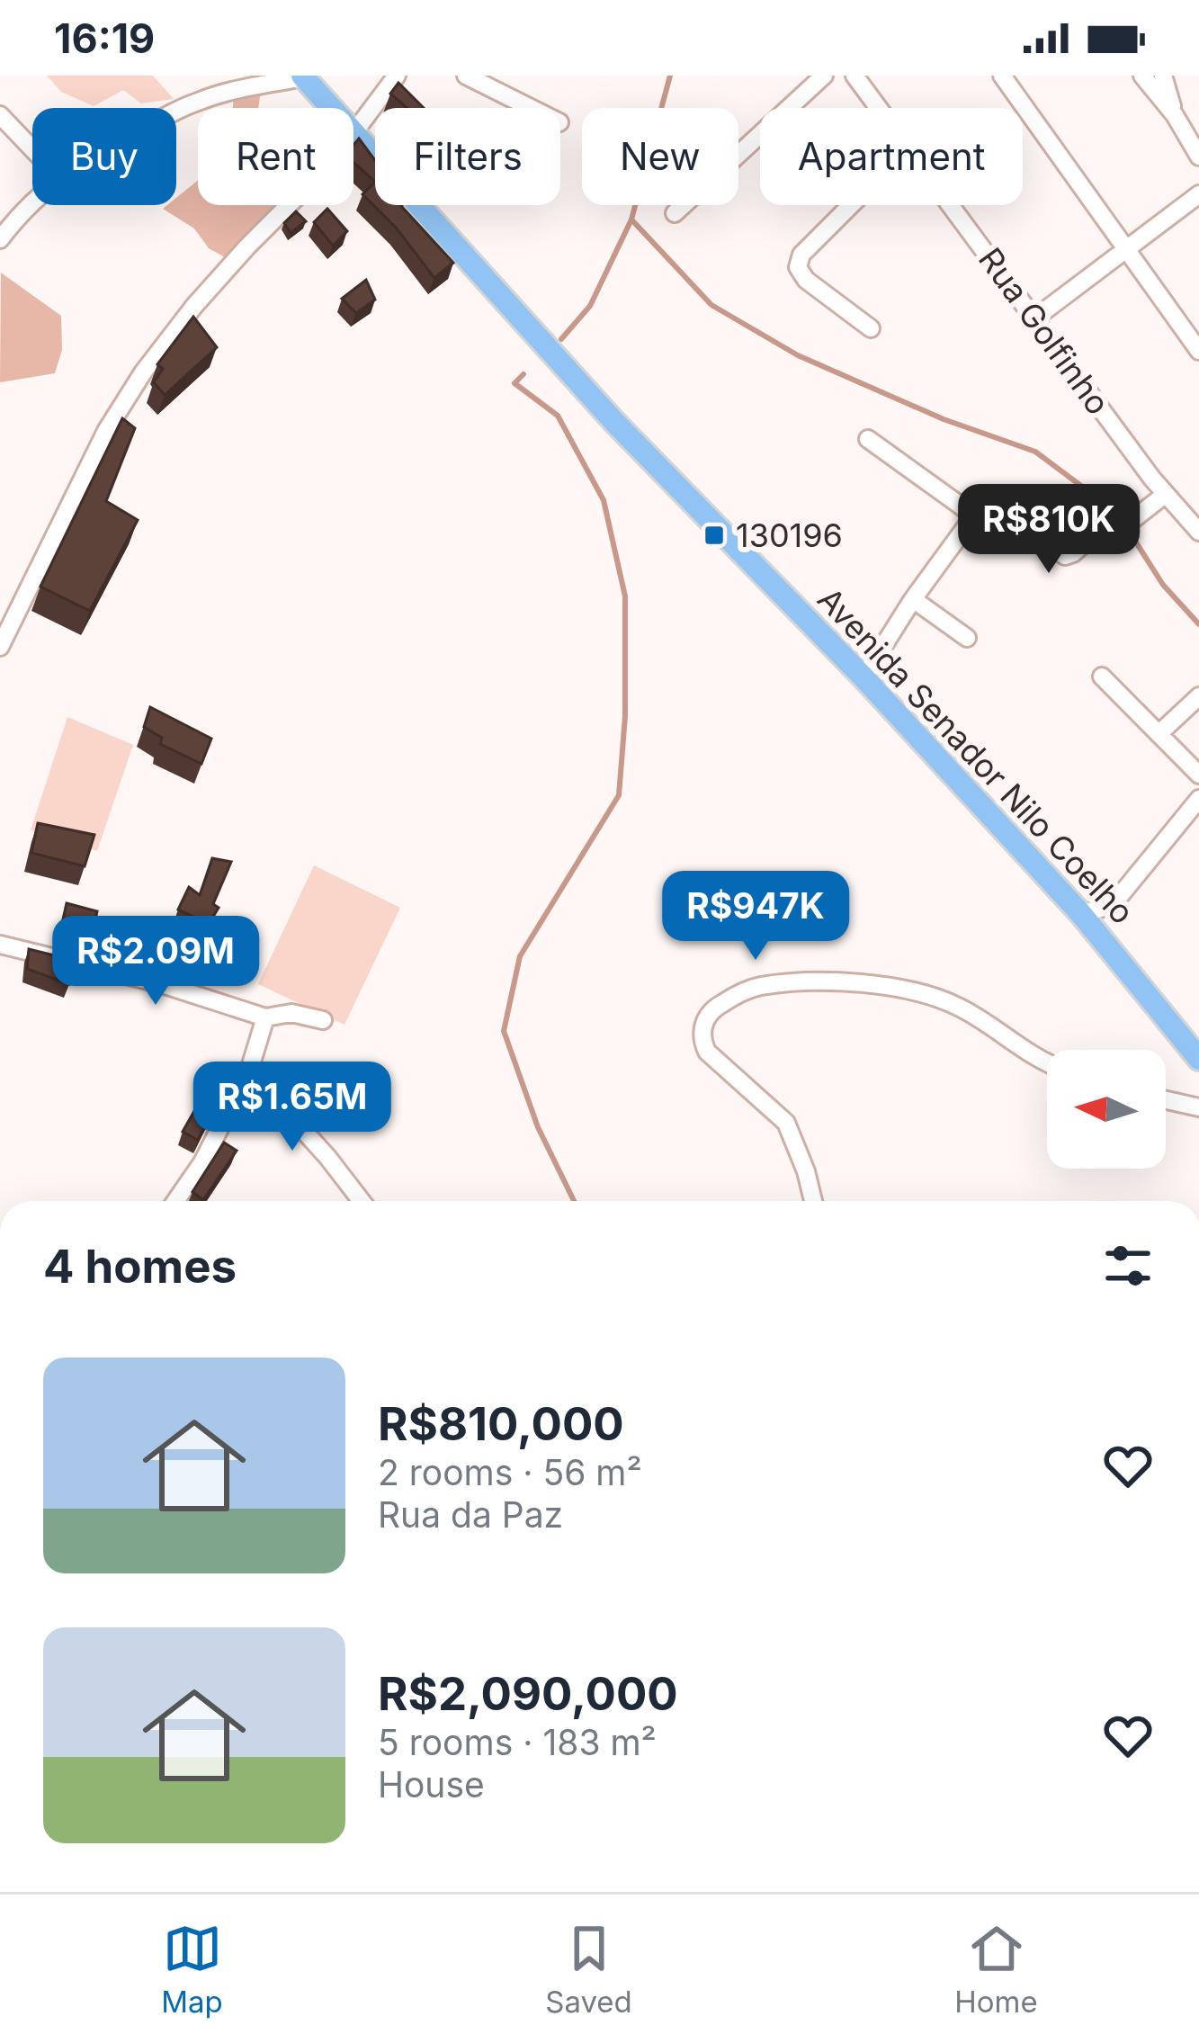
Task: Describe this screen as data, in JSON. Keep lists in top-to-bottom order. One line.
{"streets":{"main road":["Avenida Senador Nilo Coelho"],"street":["Rua Golfinho"]},"places":{"transit":["130196"]},"north":"left","page":{"status":"16:19","chip":["Buy","Rent","Filters","New","Apartment"],"price":["R$810K","R$947K","R$2.09M","R$1.65M"],"heading":"4 homes","list":[{"name":"R$810,000","note":"2 rooms · 56 m² · Rua da Paz"},{"name":"R$2,090,000","note":"5 rooms · 183 m² · House"}],"tabs":["Map","Saved","Home"]}}
